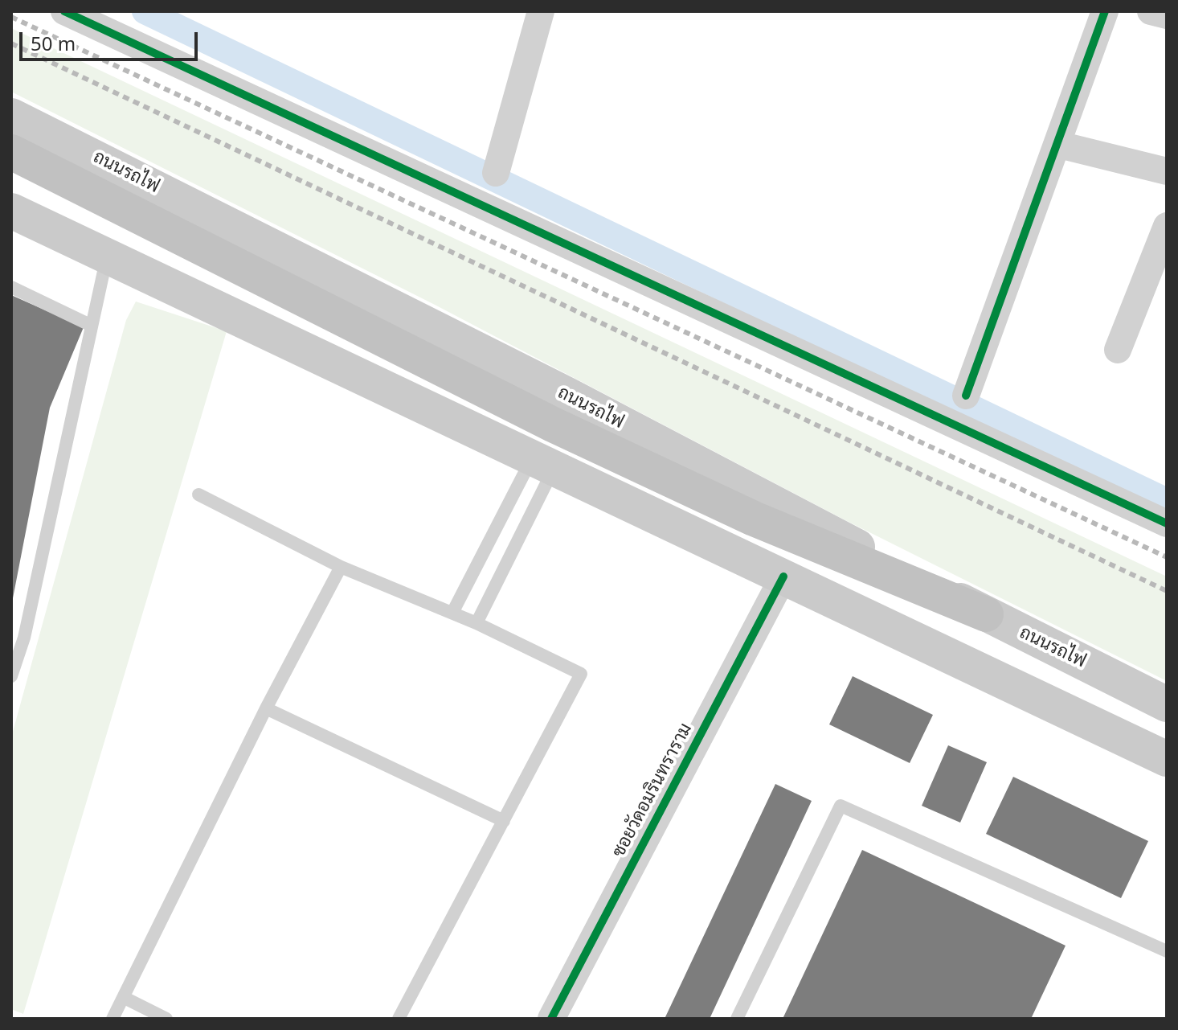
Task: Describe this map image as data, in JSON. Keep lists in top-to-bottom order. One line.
{"streets":{"main road":["ถนนรถไฟ"],"street":["ซอยวัดอมรินทราราม"]},"scale_bar":"50 m"}
